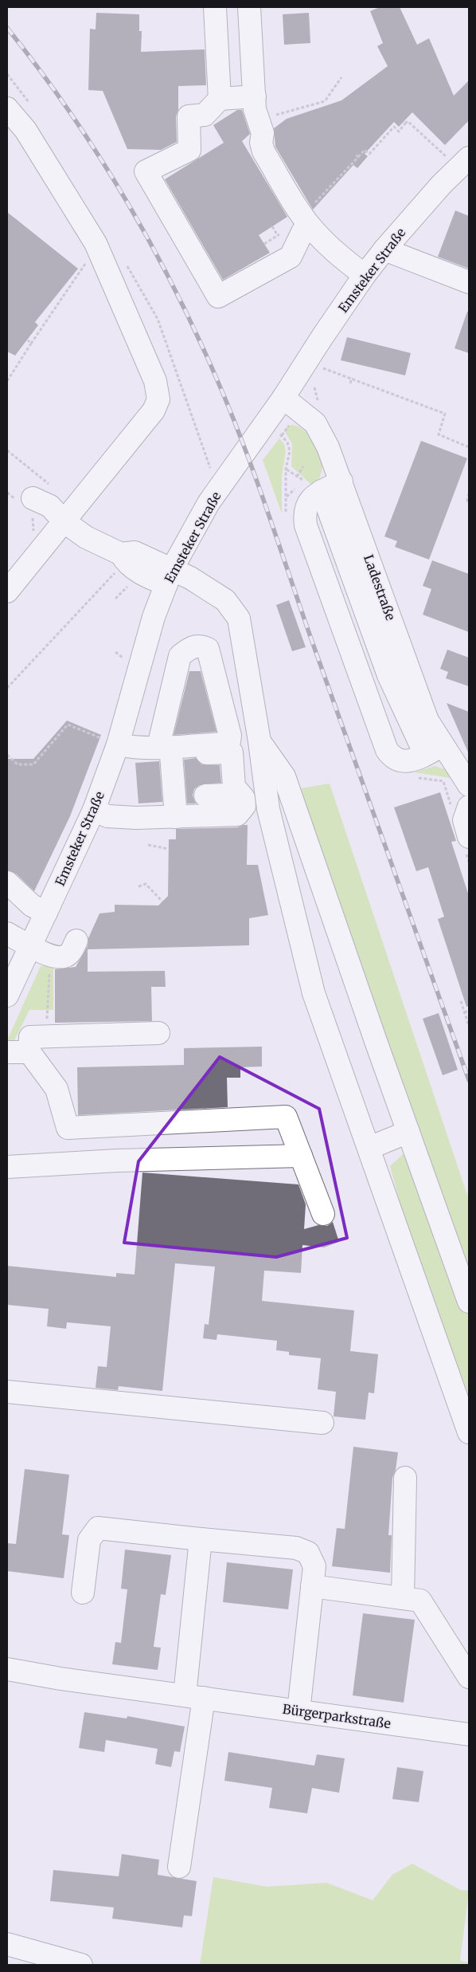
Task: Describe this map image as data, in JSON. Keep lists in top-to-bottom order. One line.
{"streets":{"street":["Emsteker Straße","Ladestraße","Bürgerparkstraße"]},"crossings":[["Emsteker Straße","Ladestraße"]]}
